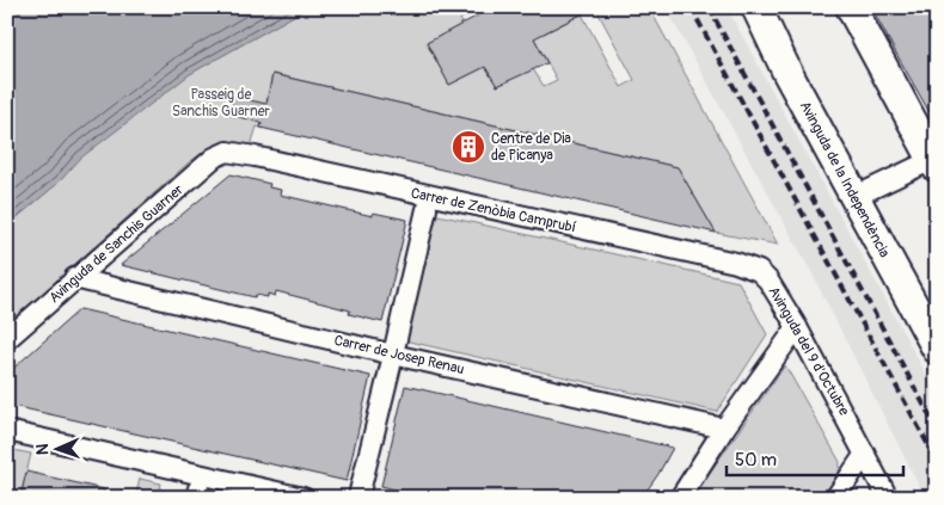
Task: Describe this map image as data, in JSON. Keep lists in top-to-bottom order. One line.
{"streets":{"street":["Avinguda de la Independència","Carrer de Zenòbia Camprubí","Avinguda de Sanchis Guarner","Avinguda del 9 d'Octubre","Carrer de Josep Renau"]},"crossings":[["Carrer de Zenòbia Camprubí","Avinguda de Sanchis Guarner"],["Carrer de Zenòbia Camprubí","Avinguda del 9 d'Octubre"],["Avinguda de Sanchis Guarner","Carrer de Josep Renau"]],"parks":["Passeig de Sanchis Guarner"],"places":{"building":["Centre de Dia de Picanya"]},"scale_bar":"50 m","north":"left"}
